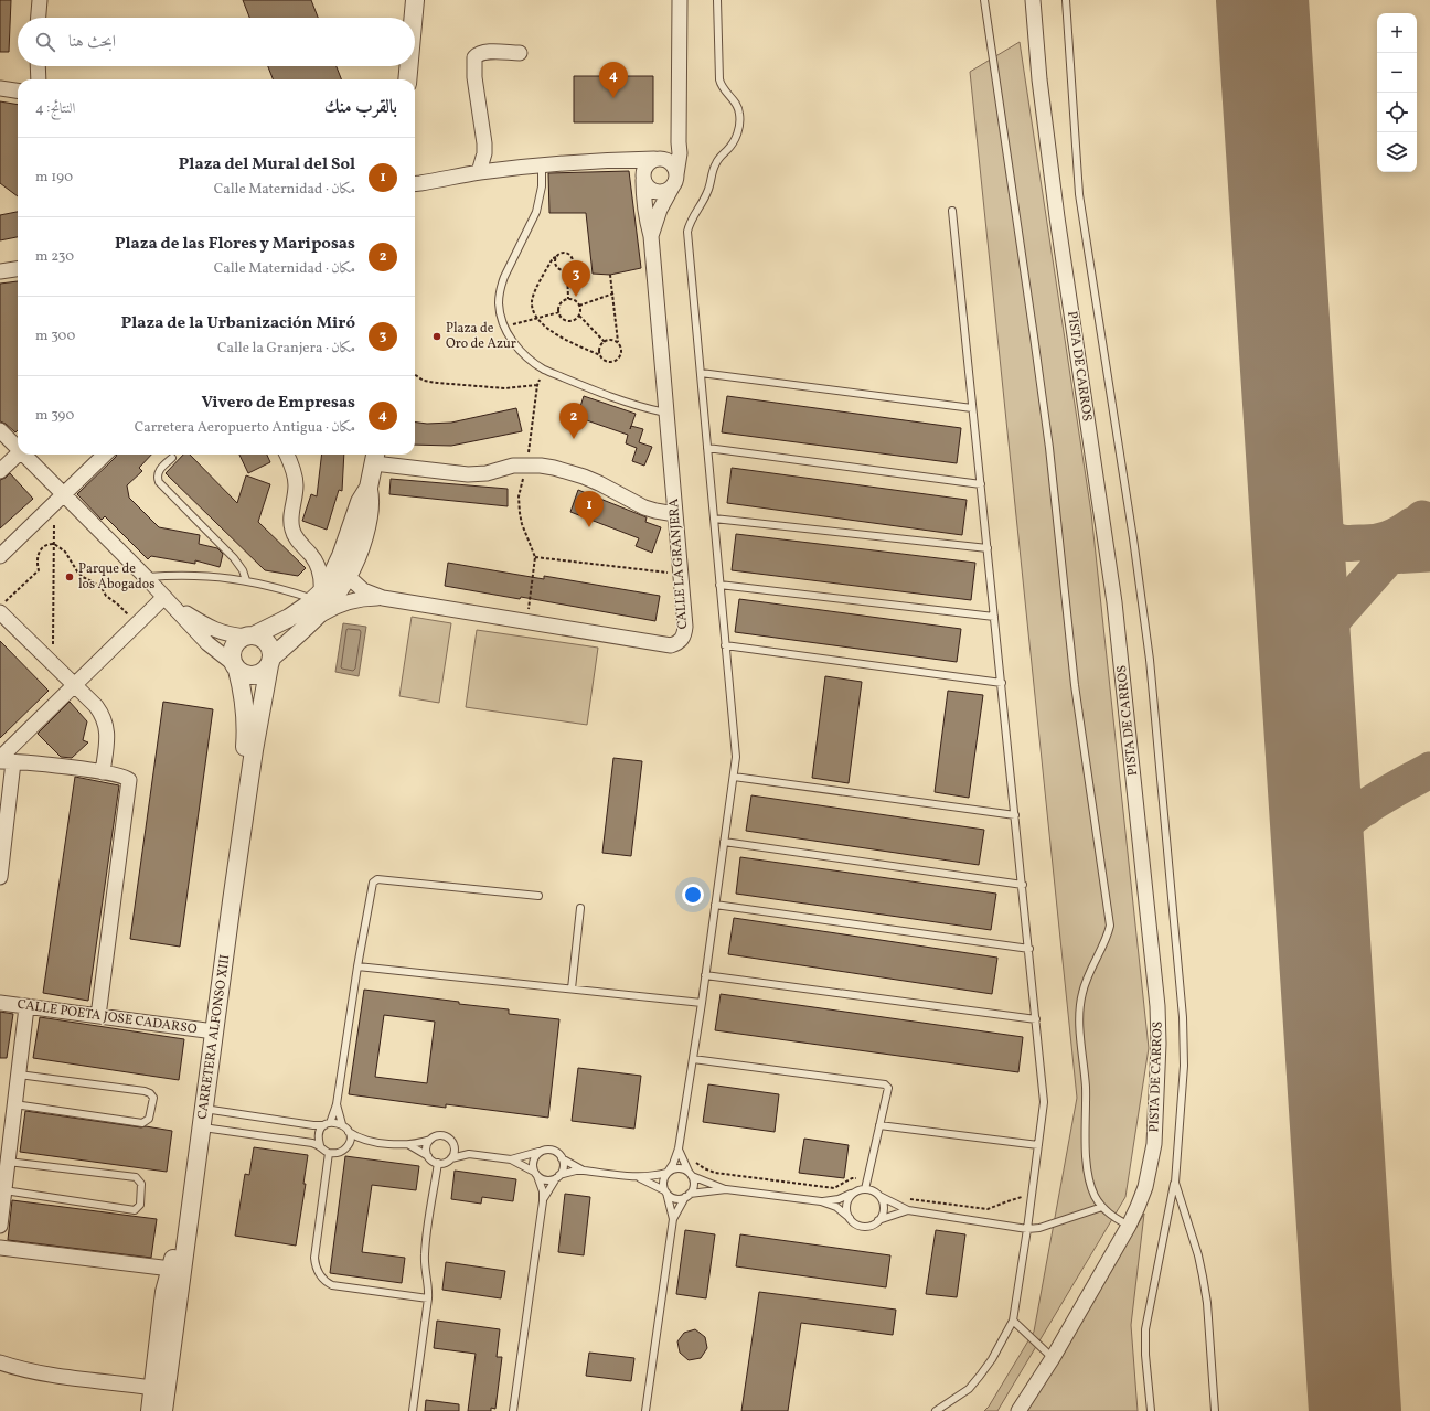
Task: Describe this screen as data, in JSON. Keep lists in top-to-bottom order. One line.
{"streets":{"street":["PISTA DE CARROS","CALLE LA GRANJERA","CALLE POETA JOSE CADARSO","CARRETERA ALFONSO XIII"]},"crossings":[["CALLE POETA JOSE CADARSO","CARRETERA ALFONSO XIII"]],"places":["Plaza de Oro de Azur","Parque de los Abogados"],"page":{"map_buttons":["+","−"],"search":"ابحث هنا","pins":["4","3","2","1"],"heading":["بالقرب منك","النتائج: 4"],"list":[{"mark":"1","name":"Plaza del Mural del Sol","note":"مكان · Calle Maternidad","value":"190 m"},{"mark":"2","name":"Plaza de las Flores y Mariposas","note":"مكان · Calle Maternidad","value":"230 m"},{"mark":"3","name":"Plaza de la Urbanización Miró","note":"مكان · Calle la Granjera","value":"300 m"},{"mark":"4","name":"Vivero de Empresas","note":"مكان · Carretera Aeropuerto Antigua","value":"390 m"}]}}
